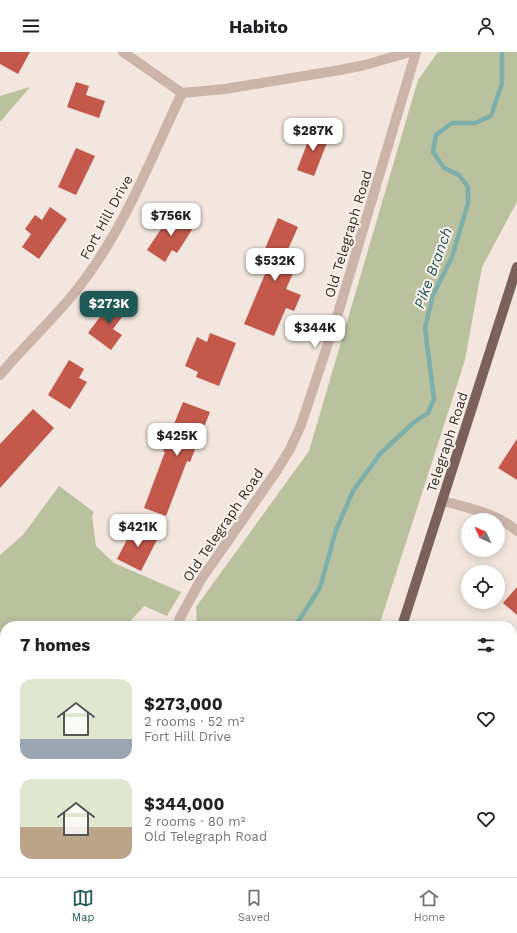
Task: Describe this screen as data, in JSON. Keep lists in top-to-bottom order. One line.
{"streets":{"main road":["Telegraph Road"],"street":["Fort Hill Drive","Old Telegraph Road"]},"water":["Pike Branch"],"north":"top left","page":{"header":"Habito","price":["$287K","$756K","$532K","$273K","$344K","$425K","$421K"],"heading":"7 homes","list":[{"name":"$273,000","note":"2 rooms · 52 m² · Fort Hill Drive"},{"name":"$344,000","note":"2 rooms · 80 m² · Old Telegraph Road"}],"tabs":["Map","Saved","Home"]}}
